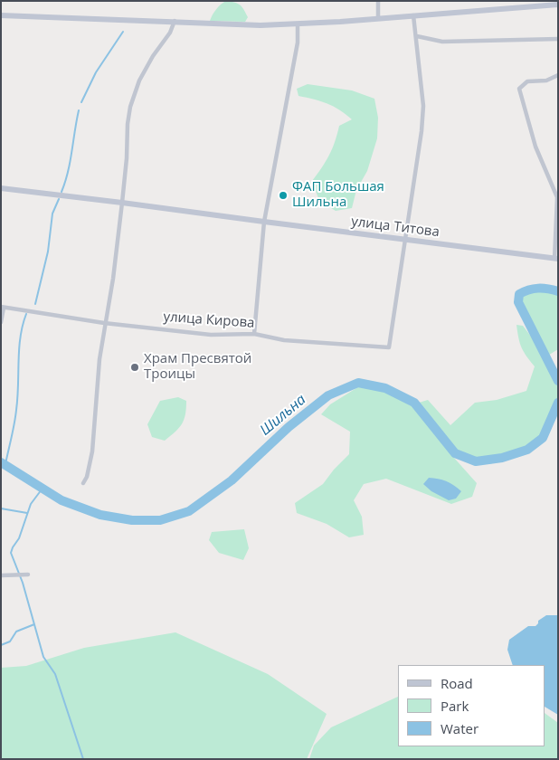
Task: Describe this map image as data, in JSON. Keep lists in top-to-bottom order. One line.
{"streets":{"main road":["улица Титова"],"street":["улица Кирова"]},"crossings":[["улица Титова","улица Кирова"]],"water":["Шильна"],"places":["ФАП Большая Шильна","Храм Пресвятой Троицы"],"legend":["Road","Park","Water"]}
